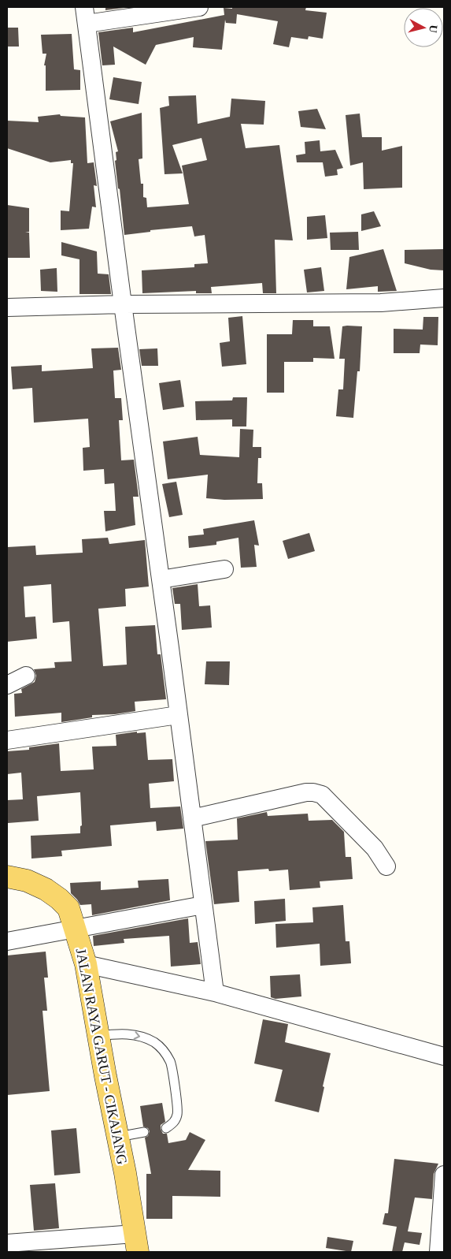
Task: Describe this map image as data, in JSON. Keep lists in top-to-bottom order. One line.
{"streets":{"main road":["JALAN RAYA GARUT - CIKAJANG"]},"north":"right"}
